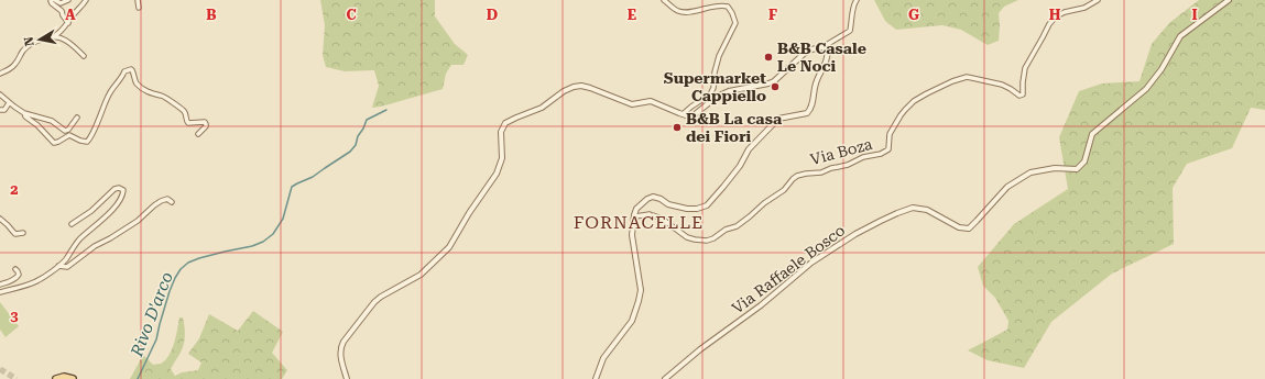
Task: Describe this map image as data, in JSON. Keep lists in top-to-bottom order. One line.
{"streets":{"street":["Via Boza","Via Raffaele Bosco"]},"districts":["FORNACELLE"],"water":["Rivo D'arco"],"places":["B&B Casale Le Noci","Supermarket Cappiello","B&B La casa dei Fiori"],"north":"left","grid":{"columns":["A","B","C","D","E","F","G","H","I"],"rows":["2","3"]}}
